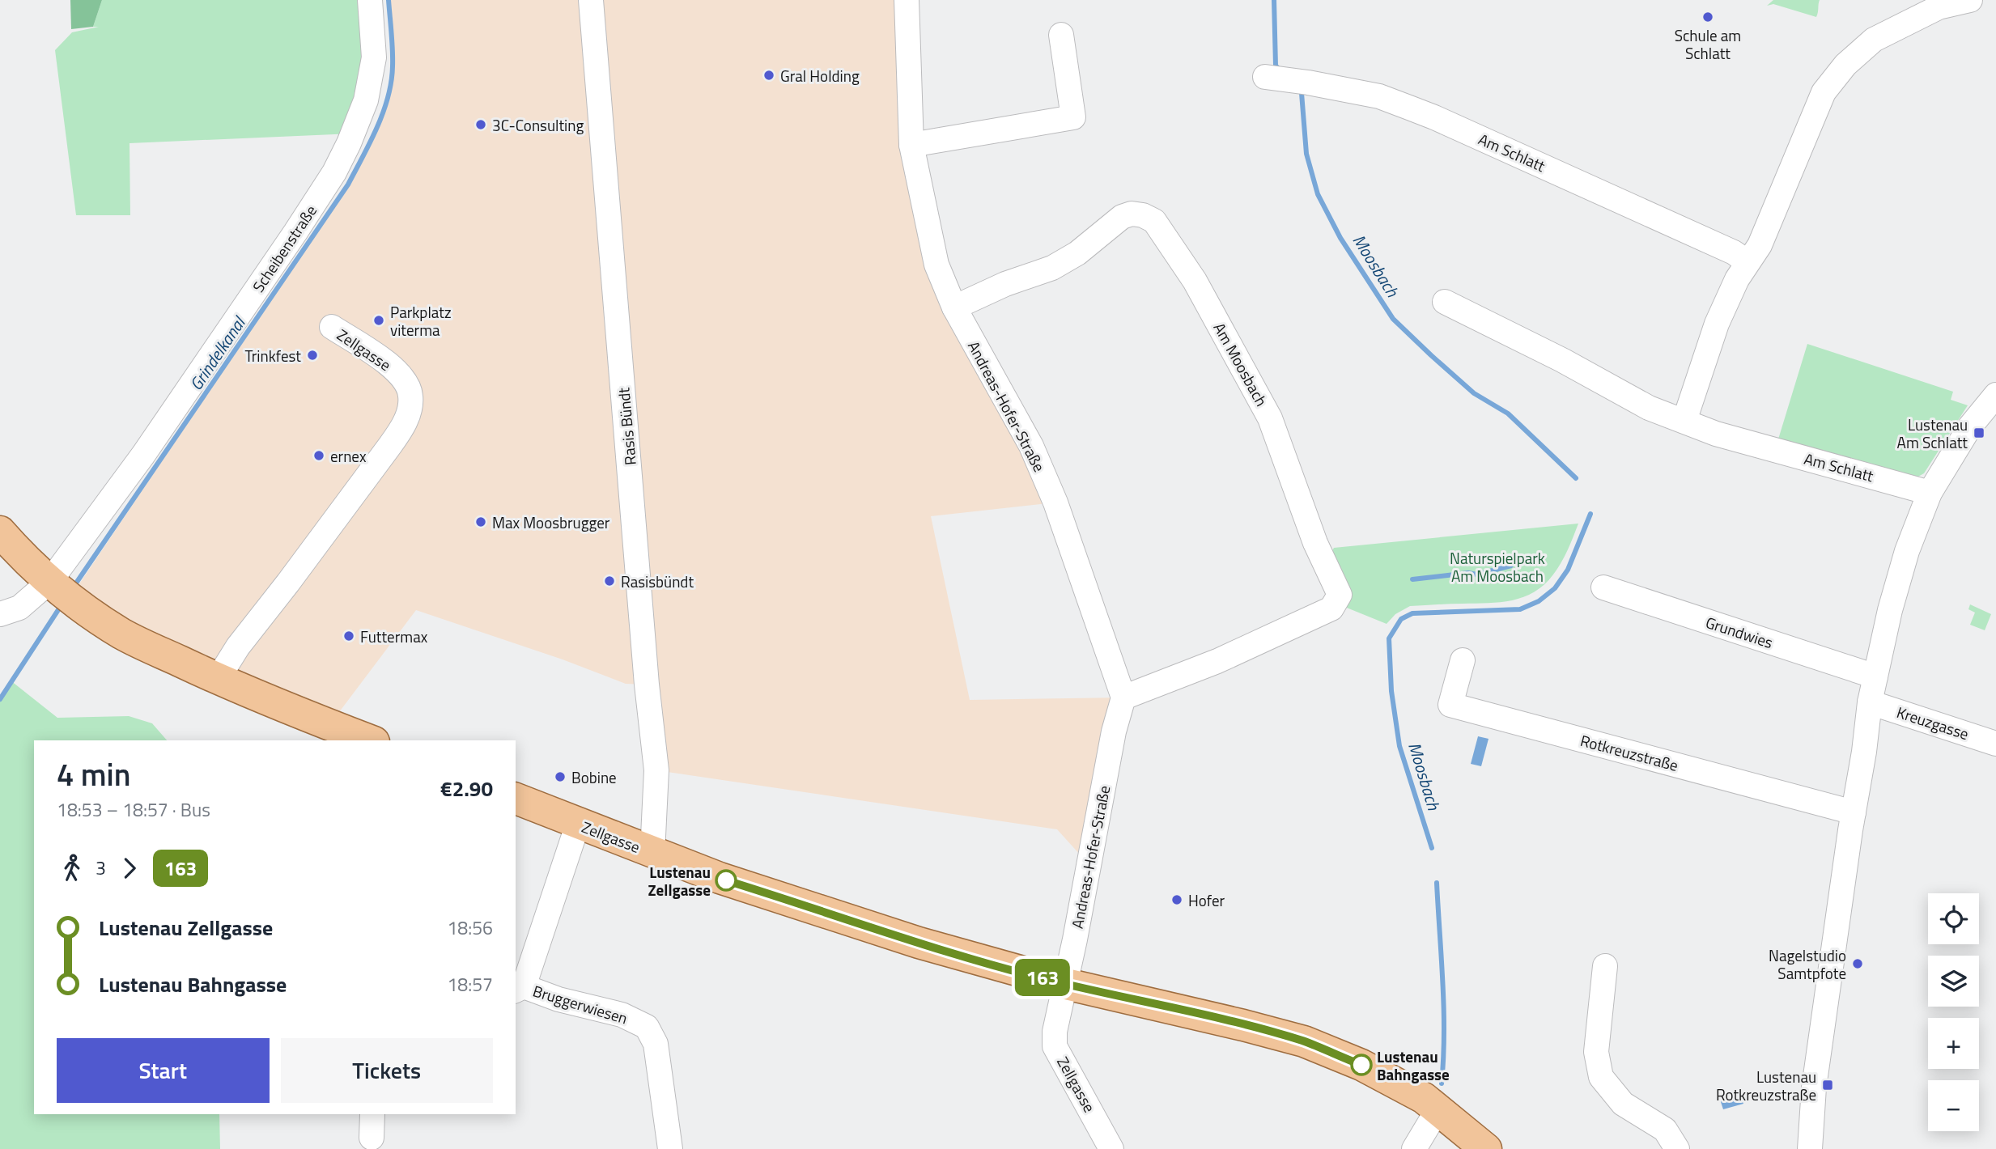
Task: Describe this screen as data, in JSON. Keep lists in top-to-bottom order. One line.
{"streets":{"main road":["Zellgasse"],"street":["Am Schlatt","Scheibenstraße","Am Moosbach","Andreas-Hofer-Straße","Rasis Bündt","Grundwies","Kreuzgasse","Rotkreuzstraße","Bruggerwiesen"]},"crossings":[["Zellgasse","Andreas-Hofer-Straße"],["Zellgasse","Rasis Bündt"],["Zellgasse","Bruggerwiesen"],["Am Moosbach","Andreas-Hofer-Straße"]],"water":["Moosbach","Grindelkanal"],"parks":["Naturspielpark Am Moosbach"],"places":{"other":["Schule am Schlatt","Gral Holding","3C-Consulting","Parkplatz viterma","Trinkfest","ernex","Max Moosbrugger","Rasisbündt","Futtermax","Bobine","Lustenau Zellgasse","Hofer","Nagelstudio Samtpfote","Lustenau Bahngasse"],"transit":["Lustenau Am Schlatt","Lustenau Rotkreuzstraße"]},"lines":["bus line 163"],"page":{"on_map":"163","heading":["4 min","18:53 – 18:57 · Bus","€2.90"],"legs":["3","163"],"map_buttons":["+","−"],"list":[{"name":"Lustenau Zellgasse","value":"18:56"},{"name":"Lustenau Bahngasse","value":"18:57"}],"buttons":["Start","Tickets"]}}
